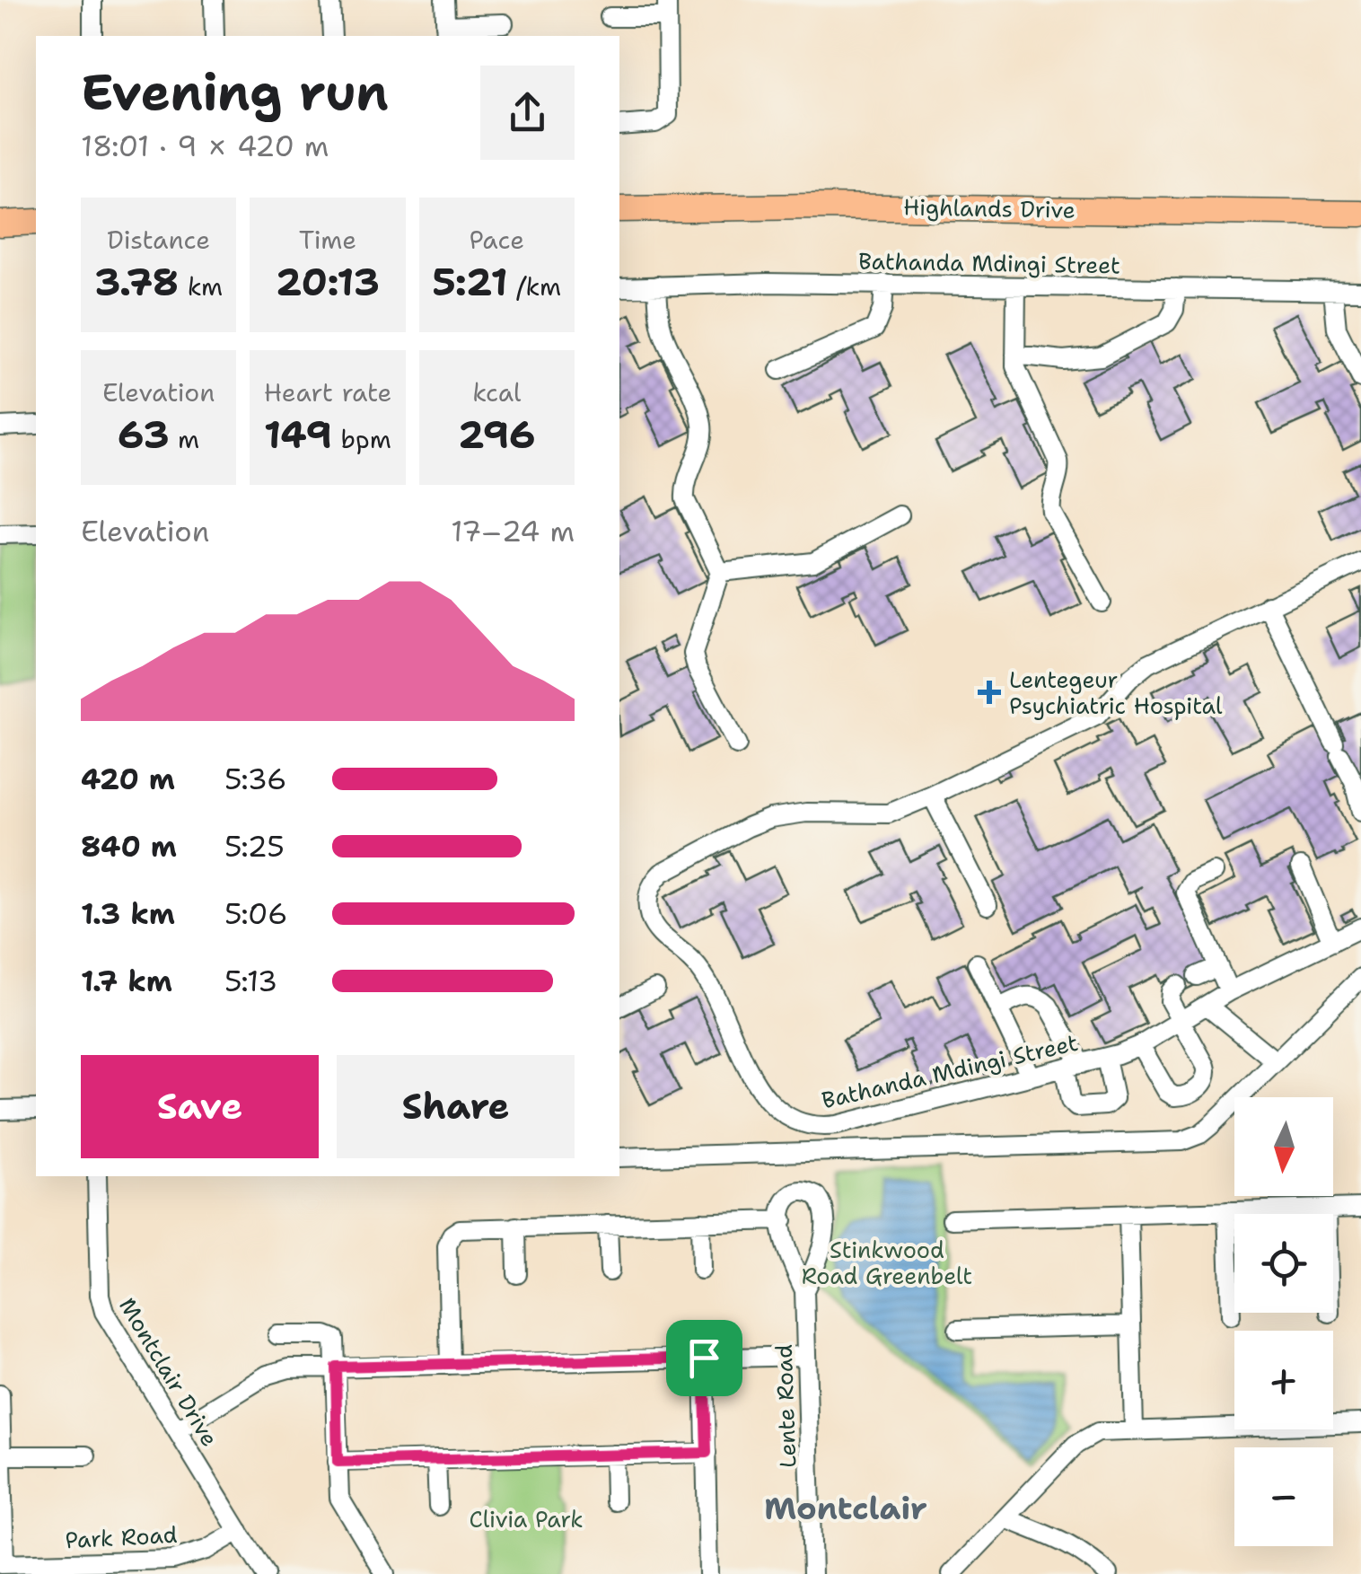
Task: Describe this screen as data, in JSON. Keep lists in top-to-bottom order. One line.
{"streets":{"main road":["Highlands Drive"],"street":["Bathanda Mdingi Street","Montclair Drive","Lente Road","Park Road"]},"crossings":[["Montclair Drive","Park Road"]],"districts":["Montclair"],"parks":["Stinkwood Road Greenbelt","Clivia Park"],"places":{"health":["Lentegeur Psychiatric Hospital"]},"north":"bottom","page":{"heading":["Evening run","18:01 · 9 × 420 m"],"stats":[["Distance","3.78 km"],["Time","20:13"],["Pace","5:21 /km"],["Elevation","63 m"],["Heart rate","149 bpm"],["kcal","296"]],"chart":["Elevation","17–24 m"],"list":[{"name":"420 m","note":"5:36"},{"name":"840 m","note":"5:25"},{"name":"1.3 km","note":"5:06"},{"name":"1.7 km","note":"5:13"}],"buttons":["Save","Share"],"map_buttons":["+","−"]}}
